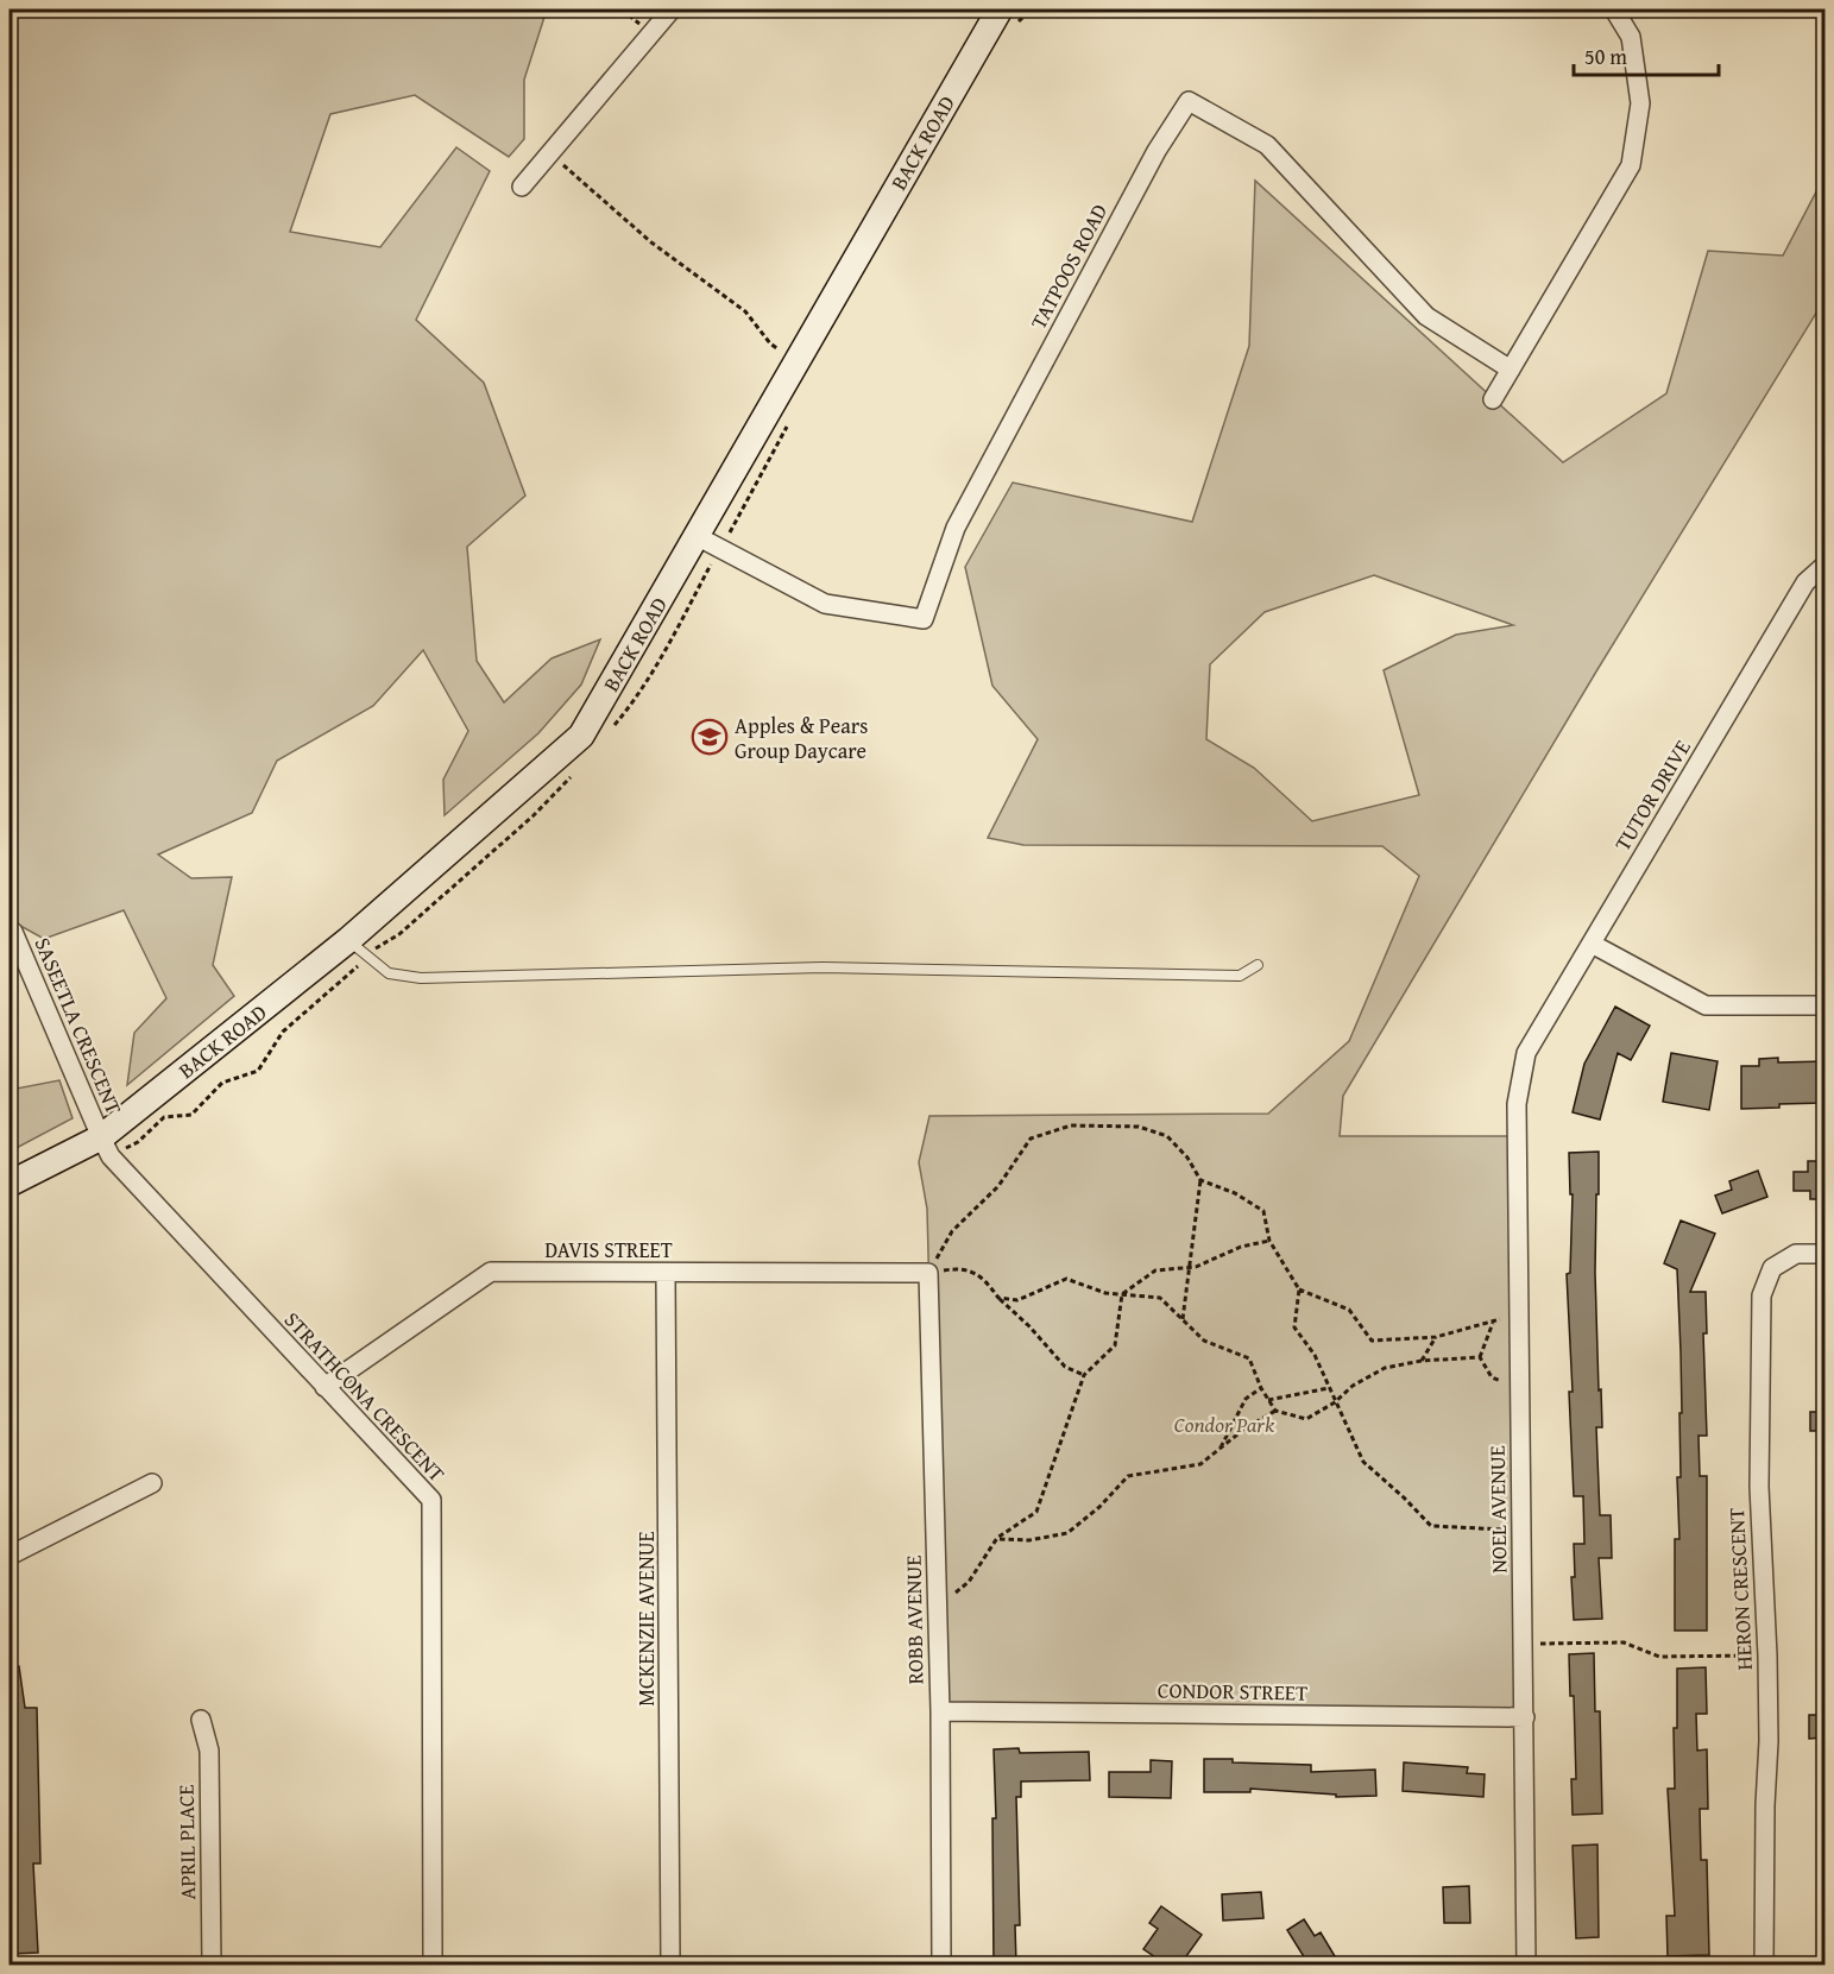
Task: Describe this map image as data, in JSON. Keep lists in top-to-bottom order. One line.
{"streets":{"street":["BACK ROAD","TATPOOS ROAD","TUTOR DRIVE","SASEETLA CRESCENT","DAVIS STREET","STRATHCONA CRESCENT","NOEL AVENUE","HERON CRESCENT","MCKENZIE AVENUE","ROBB AVENUE","CONDOR STREET","APRIL PLACE"]},"crossings":[["BACK ROAD","TATPOOS ROAD"],["BACK ROAD","SASEETLA CRESCENT"],["BACK ROAD","STRATHCONA CRESCENT"],["TUTOR DRIVE","NOEL AVENUE"],["SASEETLA CRESCENT","STRATHCONA CRESCENT"],["DAVIS STREET","STRATHCONA CRESCENT"],["DAVIS STREET","MCKENZIE AVENUE"],["DAVIS STREET","ROBB AVENUE"],["NOEL AVENUE","CONDOR STREET"],["ROBB AVENUE","CONDOR STREET"]],"parks":["Condor Park"],"places":{"school or university":["Apples & Pears Group Daycare"]},"scale_bar":"50 m"}
